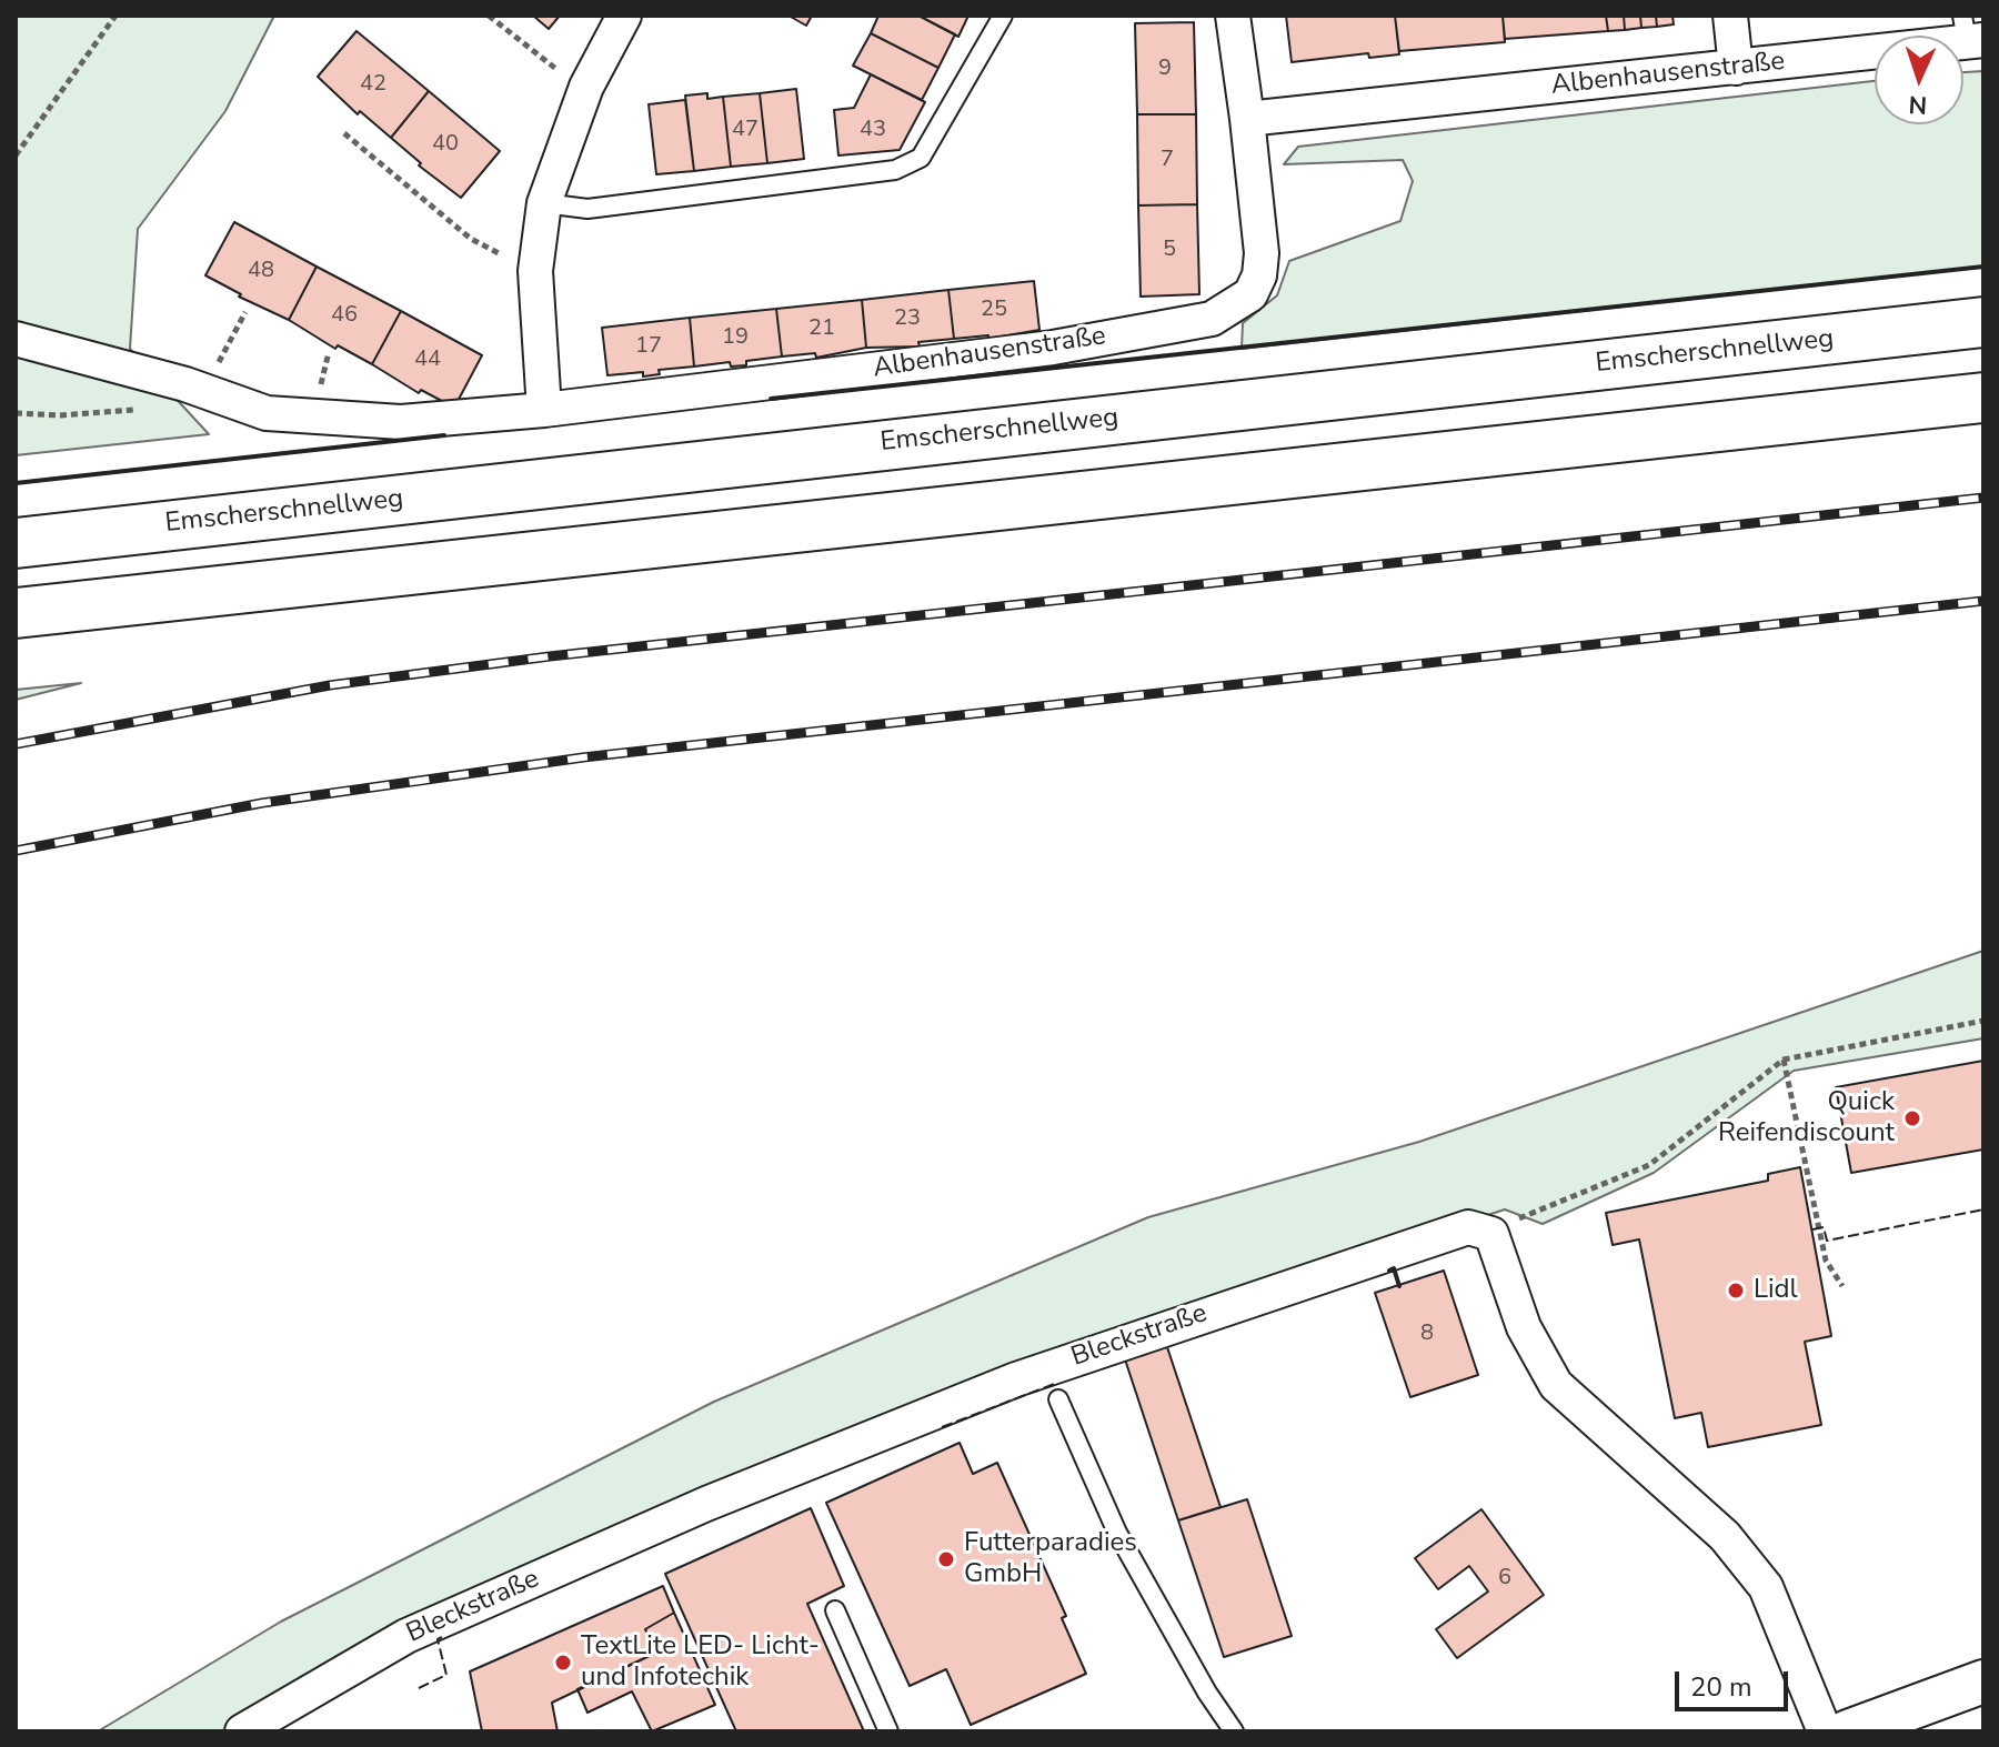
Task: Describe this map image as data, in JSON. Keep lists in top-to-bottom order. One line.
{"streets":{"highway":["Emscherschnellweg"],"street":["Albenhausenstraße","Bleckstraße"]},"places":["Quick Reifendiscount","Lidl","Futterparadies GmbH","TextLite LED- Licht- und Infotechik"],"house_numbers":["9","42","47","43","40","7","5","48","25","46","23","21","19","17","44","8","6"],"scale_bar":"20 m","north":"bottom"}
